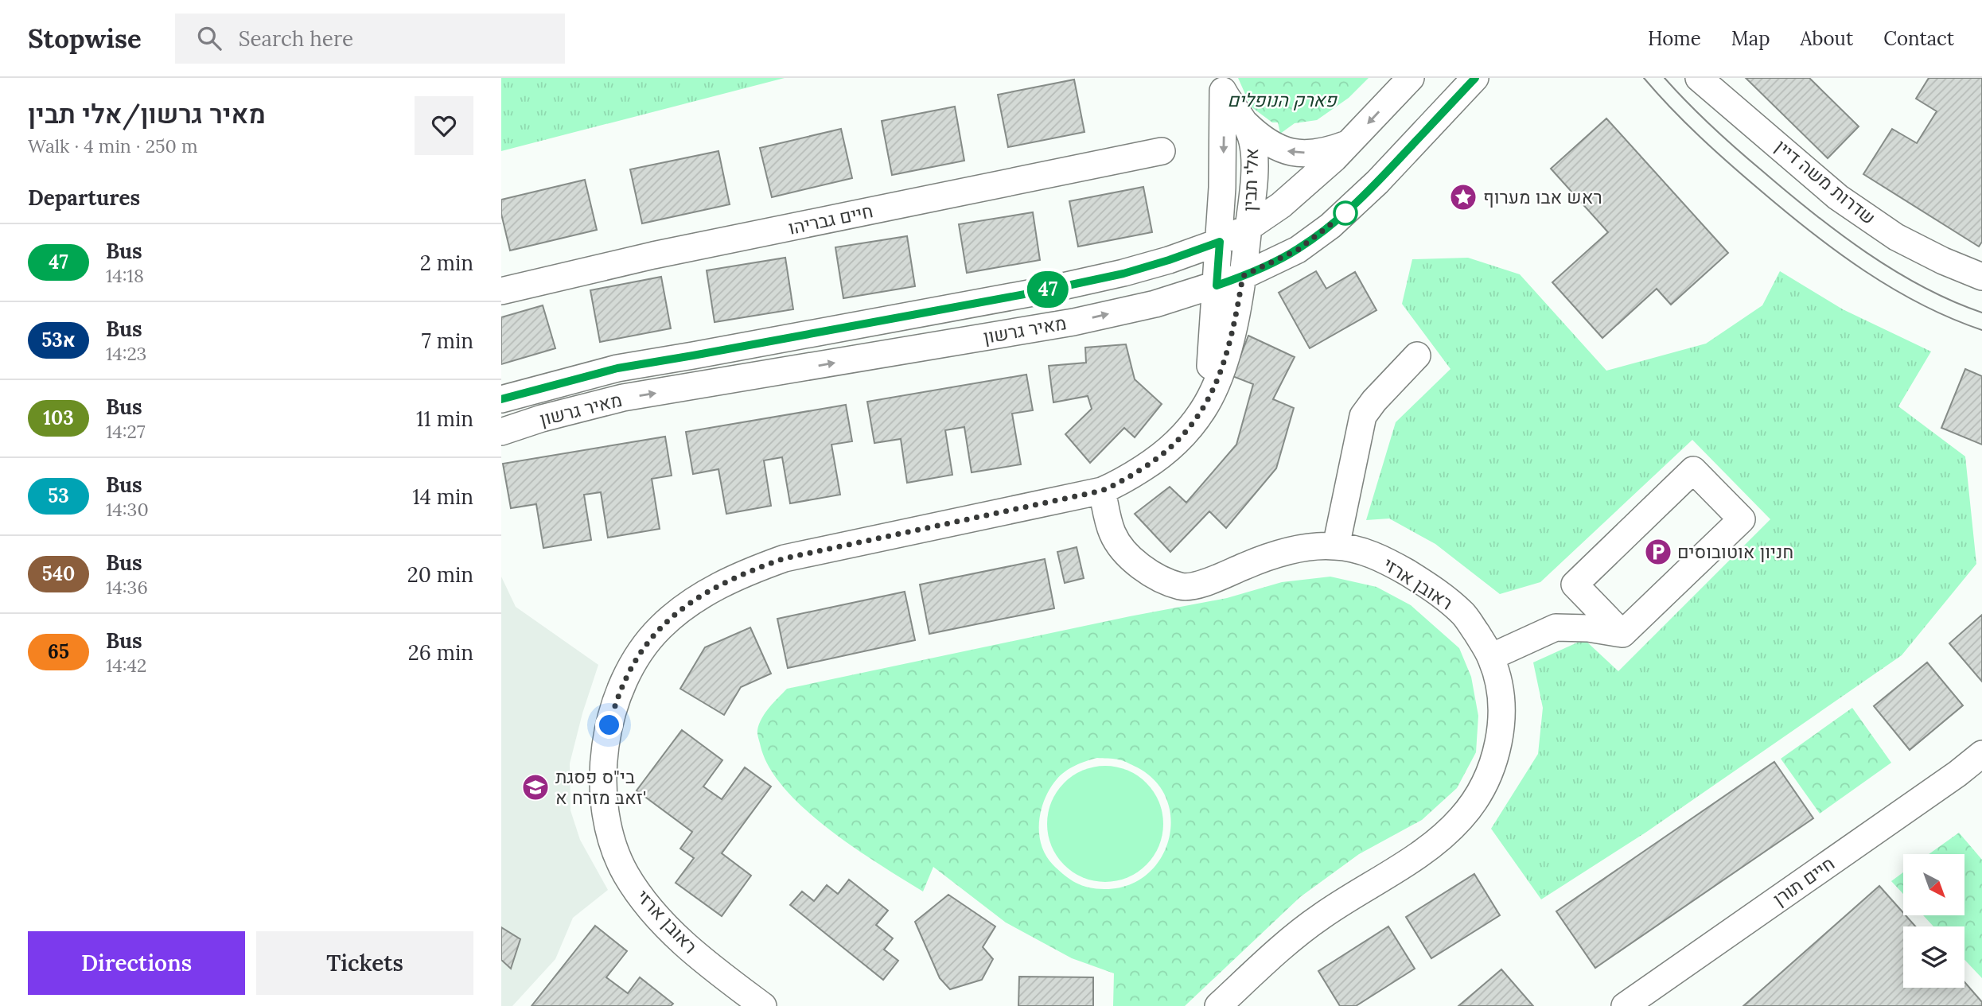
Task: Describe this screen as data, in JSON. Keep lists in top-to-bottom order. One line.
{"streets":{"street":["אלי תבין","שדרות משה דיין","חיים גבריהו","מאיר גרשון","ראובן ארזי","חיים תורן"]},"crossings":[["אלי תבין","מאיר גרשון"],["אלי תבין","ראובן ארזי"],["מאיר גרשון","ראובן ארזי"]],"parks":["פארק הנופלים"],"places":{"place":["ראש אבו מערוף"],"parking":["חניון אוטובוסים"],"school or university":["בי\"ס פסגת זאב מזרח א'"]},"lines":["bus line 47"],"north":"bottom right","page":{"header":"Stopwise","search":"Search here","nav":["Home","Map","About","Contact"],"heading":[["מאיר גרשון/אלי תבין","Walk · 4 min · 250 m"],"Departures"],"on_map":"47","list":[{"mark":"47","name":"Bus","note":"14:18","value":"2 min"},{"mark":"53א","name":"Bus","note":"14:23","value":"7 min"},{"mark":"103","name":"Bus","note":"14:27","value":"11 min"},{"mark":"53","name":"Bus","note":"14:30","value":"14 min"},{"mark":"540","name":"Bus","note":"14:36","value":"20 min"},{"mark":"65","name":"Bus","note":"14:42","value":"26 min"}],"buttons":["Directions","Tickets"]}}
